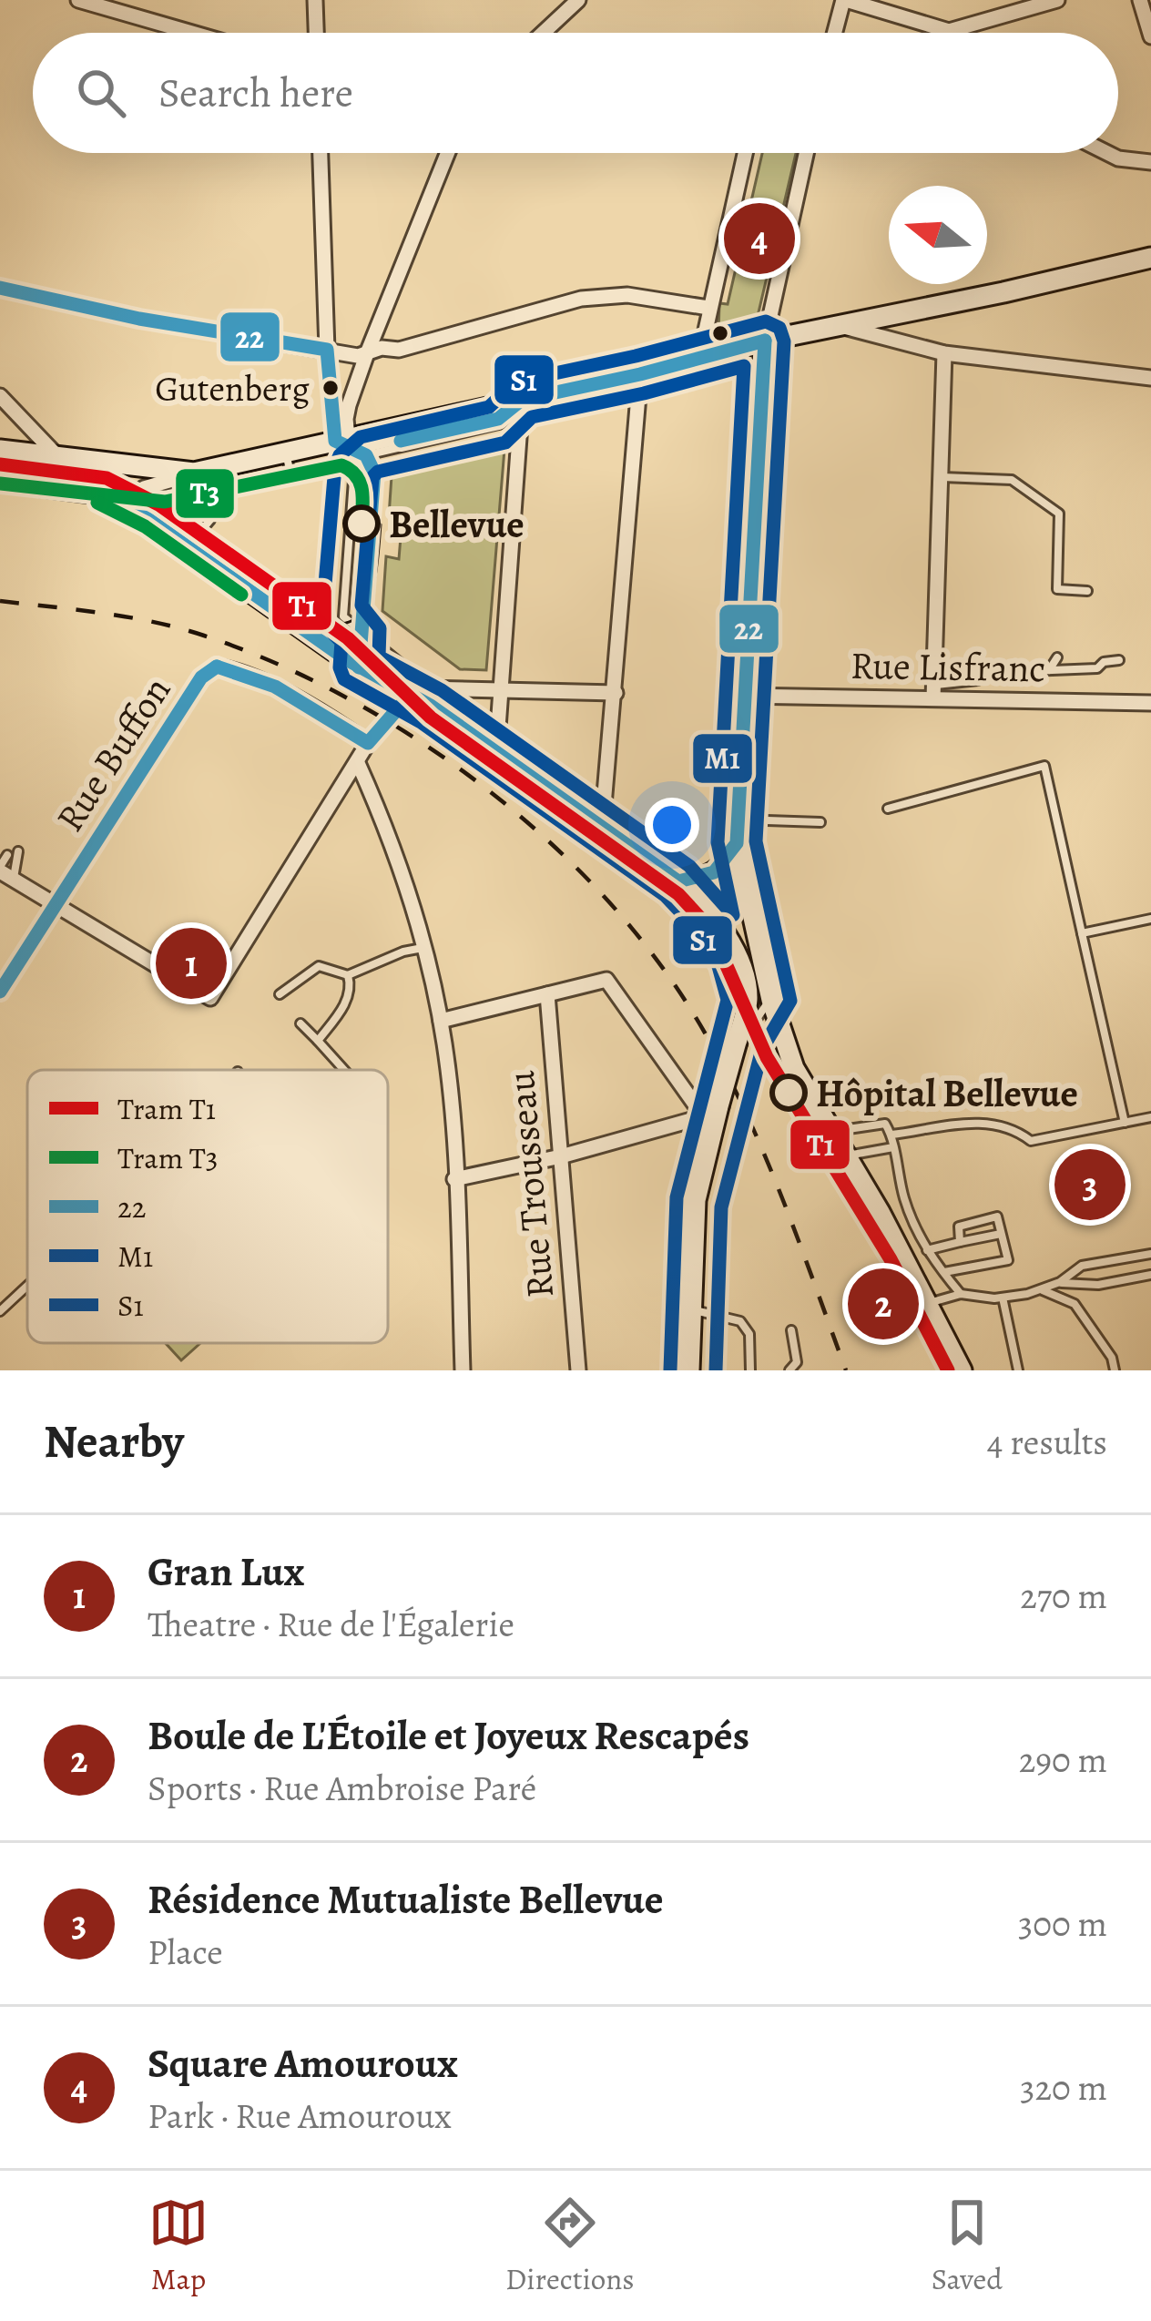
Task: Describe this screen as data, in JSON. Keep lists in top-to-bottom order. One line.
{"streets":{"street":["Rue Lisfranc","Rue Buffon","Rue Trousseau"]},"places":["Gutenberg","Bellevue","Hôpital Bellevue"],"lines":["transit line 22","transit line S1","transit line M1","tram line T1","tram line T3"],"legend":["Tram T1","Tram T3","22","M1","S1"],"north":"left","page":{"search":"Search here","pins":["4","1","3","2"],"heading":["Nearby","4 results"],"list":[{"mark":"1","name":"Gran Lux","note":"Theatre · Rue de l'Égalerie","value":"270 m"},{"mark":"2","name":"Boule de L'Étoile et Joyeux Rescapés","note":"Sports · Rue Ambroise Paré","value":"290 m"},{"mark":"3","name":"Résidence Mutualiste Bellevue","note":"Place","value":"300 m"},{"mark":"4","name":"Square Amouroux","note":"Park · Rue Amouroux","value":"320 m"}],"nav":["Map","Directions","Saved"]}}
